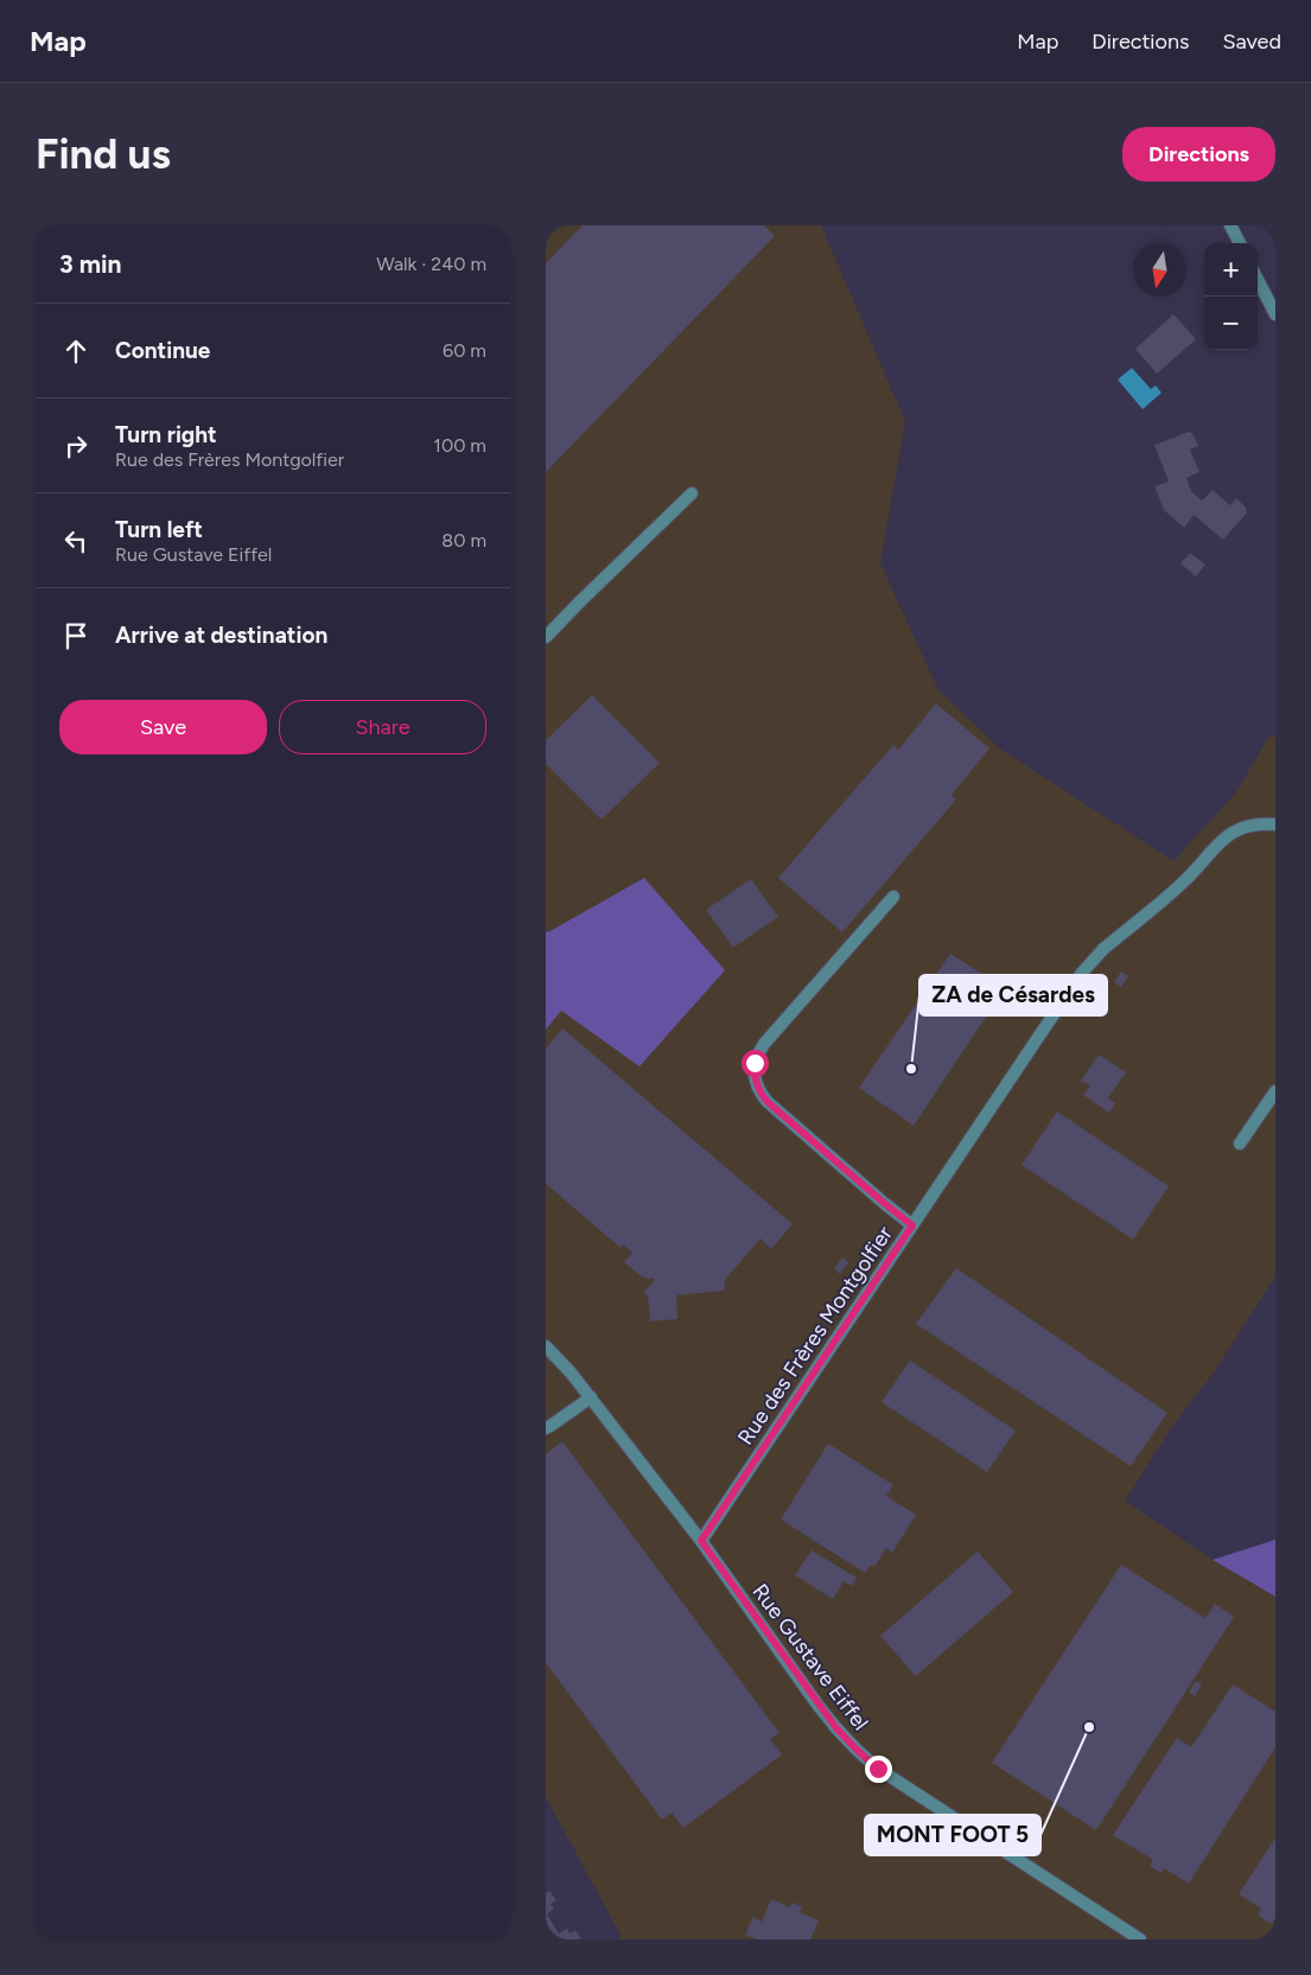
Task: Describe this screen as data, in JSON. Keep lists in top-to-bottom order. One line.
{"streets":{"street":["Rue des Frères Montgolfier","Rue Gustave Eiffel"]},"crossings":[["Rue des Frères Montgolfier","Rue Gustave Eiffel"]],"places":["ZA de Césardes","MONT FOOT 5"],"north":"bottom","page":{"header":"Map","nav":["Map","Directions","Saved"],"buttons":["Directions",["Save","Share"]],"title":"Find us","heading":["3 min","Walk · 240 m"],"map_buttons":["+","−"],"list":[["Continue","60 m"],["Turn right","Rue des Frères Montgolfier","100 m"],["Turn left","Rue Gustave Eiffel","80 m"],"Arrive at destination"]}}
